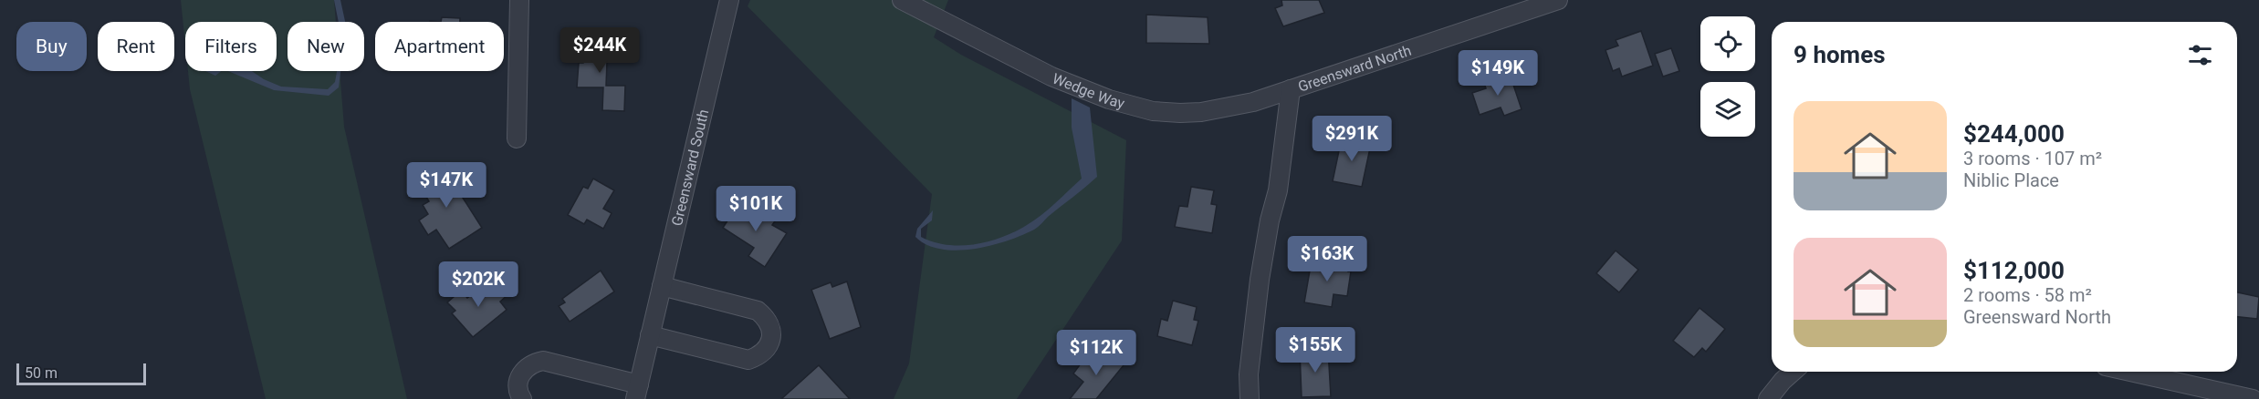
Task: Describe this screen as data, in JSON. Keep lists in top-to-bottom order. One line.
{"streets":{"street":["Greensward North","Wedge Way","Greensward South"]},"crossings":[["Greensward North","Wedge Way"]],"scale_bar":"50 m","page":{"chip":["Buy","Rent","Filters","New","Apartment"],"heading":"9 homes","price":["$244K","$149K","$291K","$147K","$101K","$163K","$202K","$155K","$112K"],"list":[{"name":"$244,000","note":"3 rooms · 107 m² · Niblic Place"},{"name":"$112,000","note":"2 rooms · 58 m² · Greensward North"}],"scale":"50 m"}}
